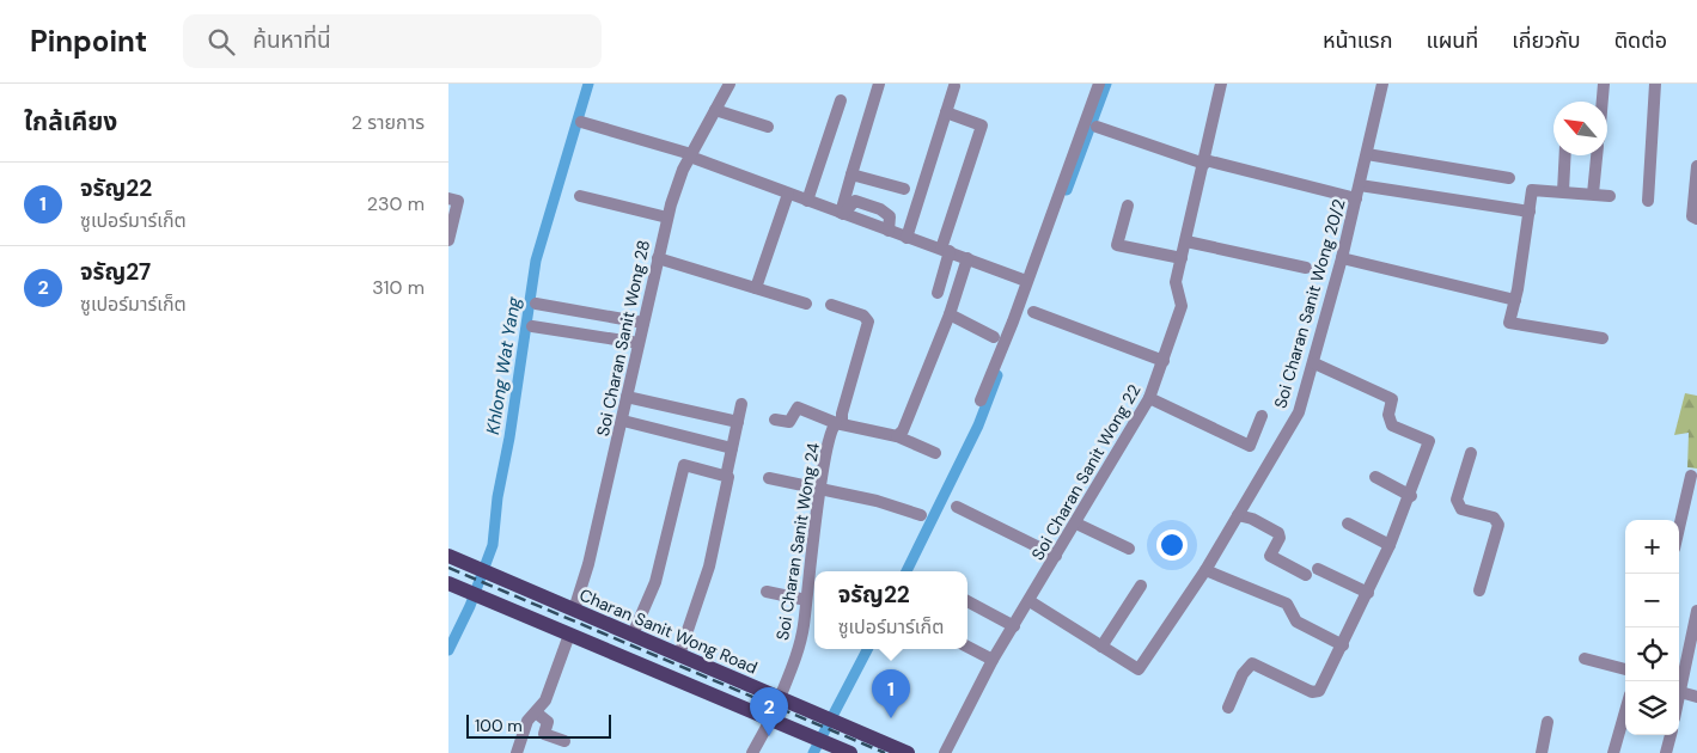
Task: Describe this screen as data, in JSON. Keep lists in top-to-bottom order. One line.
{"streets":{"main road":["Charan Sanit Wong Road"],"street":["Soi Charan Sanit Wong 20/2","Soi Charan Sanit Wong 28","Soi Charan Sanit Wong 22","Soi Charan Sanit Wong 24"]},"crossings":[["Soi Charan Sanit Wong 28","Charan Sanit Wong Road"],["Soi Charan Sanit Wong 24","Charan Sanit Wong Road"]],"water":["Khlong Wat Yang"],"scale_bar":"100 m","north":"top left","page":{"header":"Pinpoint","search":"ค้นหาที่นี่","nav":["หน้าแรก","แผนที่","เกี่ยวกับ","ติดต่อ"],"heading":["ใกล้เคียง","2 รายการ"],"list":[{"mark":"1","name":"จรัญ22","note":"ซูเปอร์มาร์เก็ต","value":"230 m"},{"mark":"2","name":"จรัญ27","note":"ซูเปอร์มาร์เก็ต","value":"310 m"}],"map_buttons":["+","−"],"popup":["จรัญ22","ซูเปอร์มาร์เก็ต"],"pins":["1","2"],"scale":"100 m"}}
